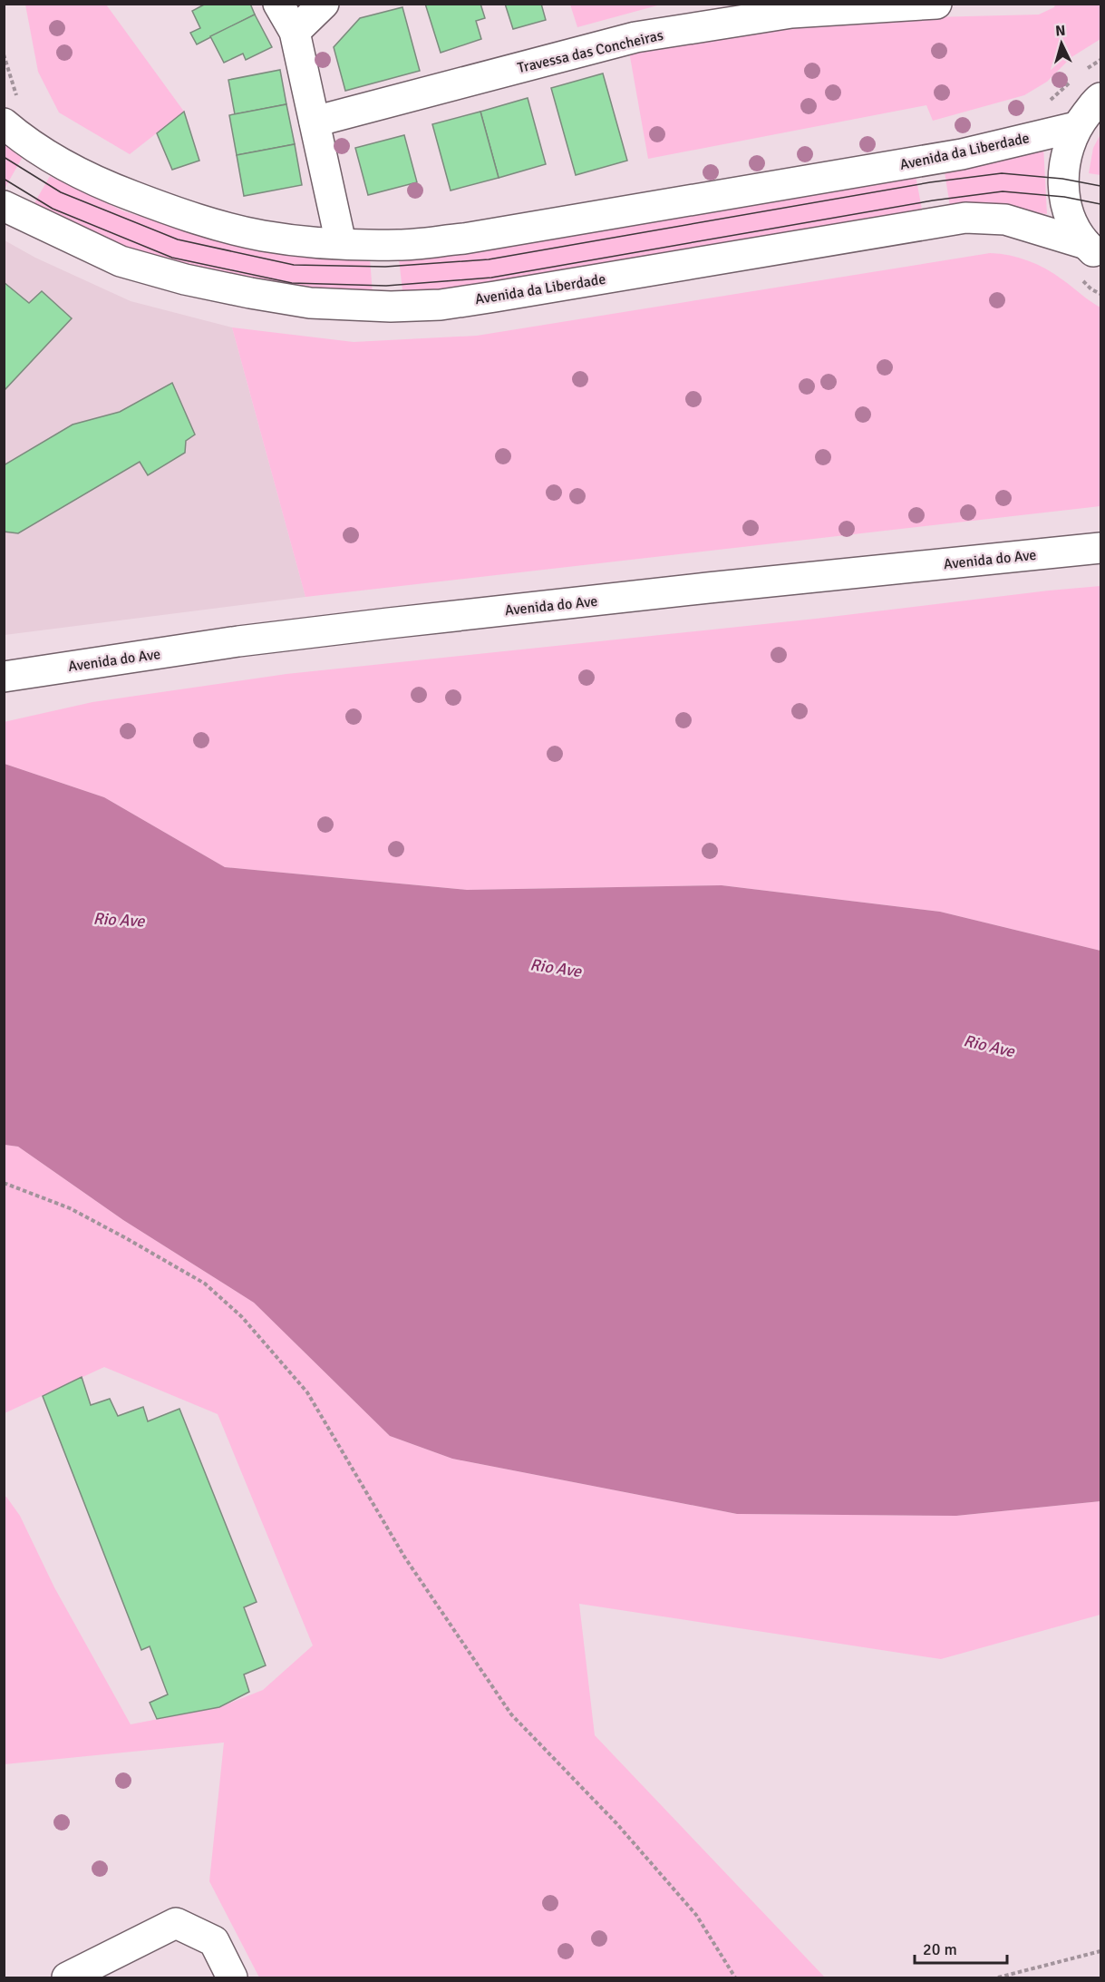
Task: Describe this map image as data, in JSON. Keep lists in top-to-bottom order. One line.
{"streets":{"street":["Travessa das Concheiras","Avenida da Liberdade","Avenida do Ave"]},"water":["Rio Ave"],"scale_bar":"20 m","north":"top"}
